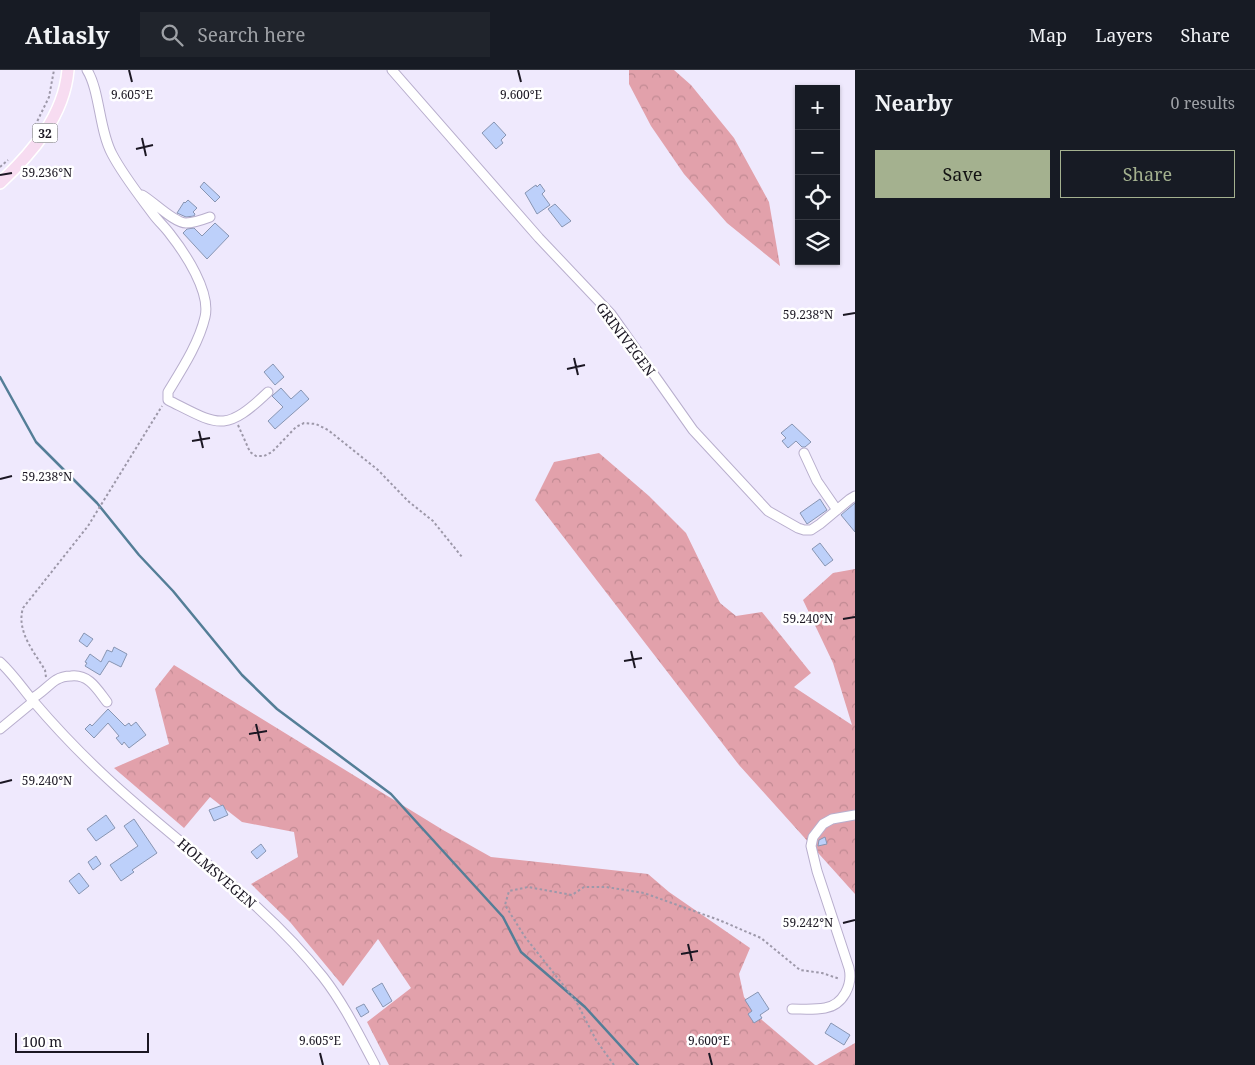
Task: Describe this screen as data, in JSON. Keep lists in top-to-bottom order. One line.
{"streets":{"main road":["32"],"street":["GRINIVEGEN","HOLMSVEGEN"]},"scale_bar":"100 m","page":{"header":"Atlasly","search":"Search here","nav":["Map","Layers","Share"],"heading":["Nearby","0 results"],"map_buttons":["+","−"],"buttons":["Save","Share"],"scale":"100 m"},"coordinates":["9.605°E","9.600°E","59.236°N","59.238°N","59.240°N","59.242°N"]}
